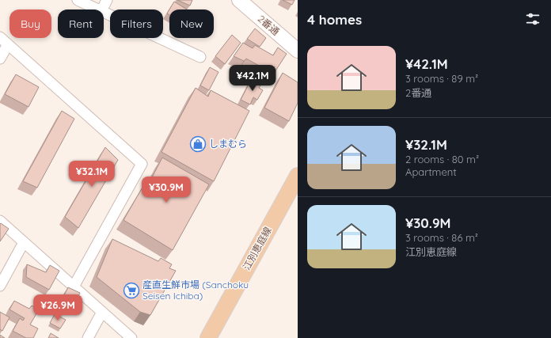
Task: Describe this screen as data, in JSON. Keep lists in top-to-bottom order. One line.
{"streets":{"main road":["2番通","江別恵庭線"]},"places":{"shop":["しまむら"],"supermarket":["産直生鮮市場 (Sanchoku Seisen Ichiba)"]},"page":{"heading":"4 homes","chip":["Buy","Rent","Filters","New"],"list":[{"name":"¥42.1M","note":"3 rooms · 89 m² · 2番通"},{"name":"¥32.1M","note":"2 rooms · 80 m² · Apartment"},{"name":"¥30.9M","note":"3 rooms · 86 m² · 江別恵庭線"}],"price":["¥42.1M","¥32.1M","¥30.9M","¥26.9M"]}}
